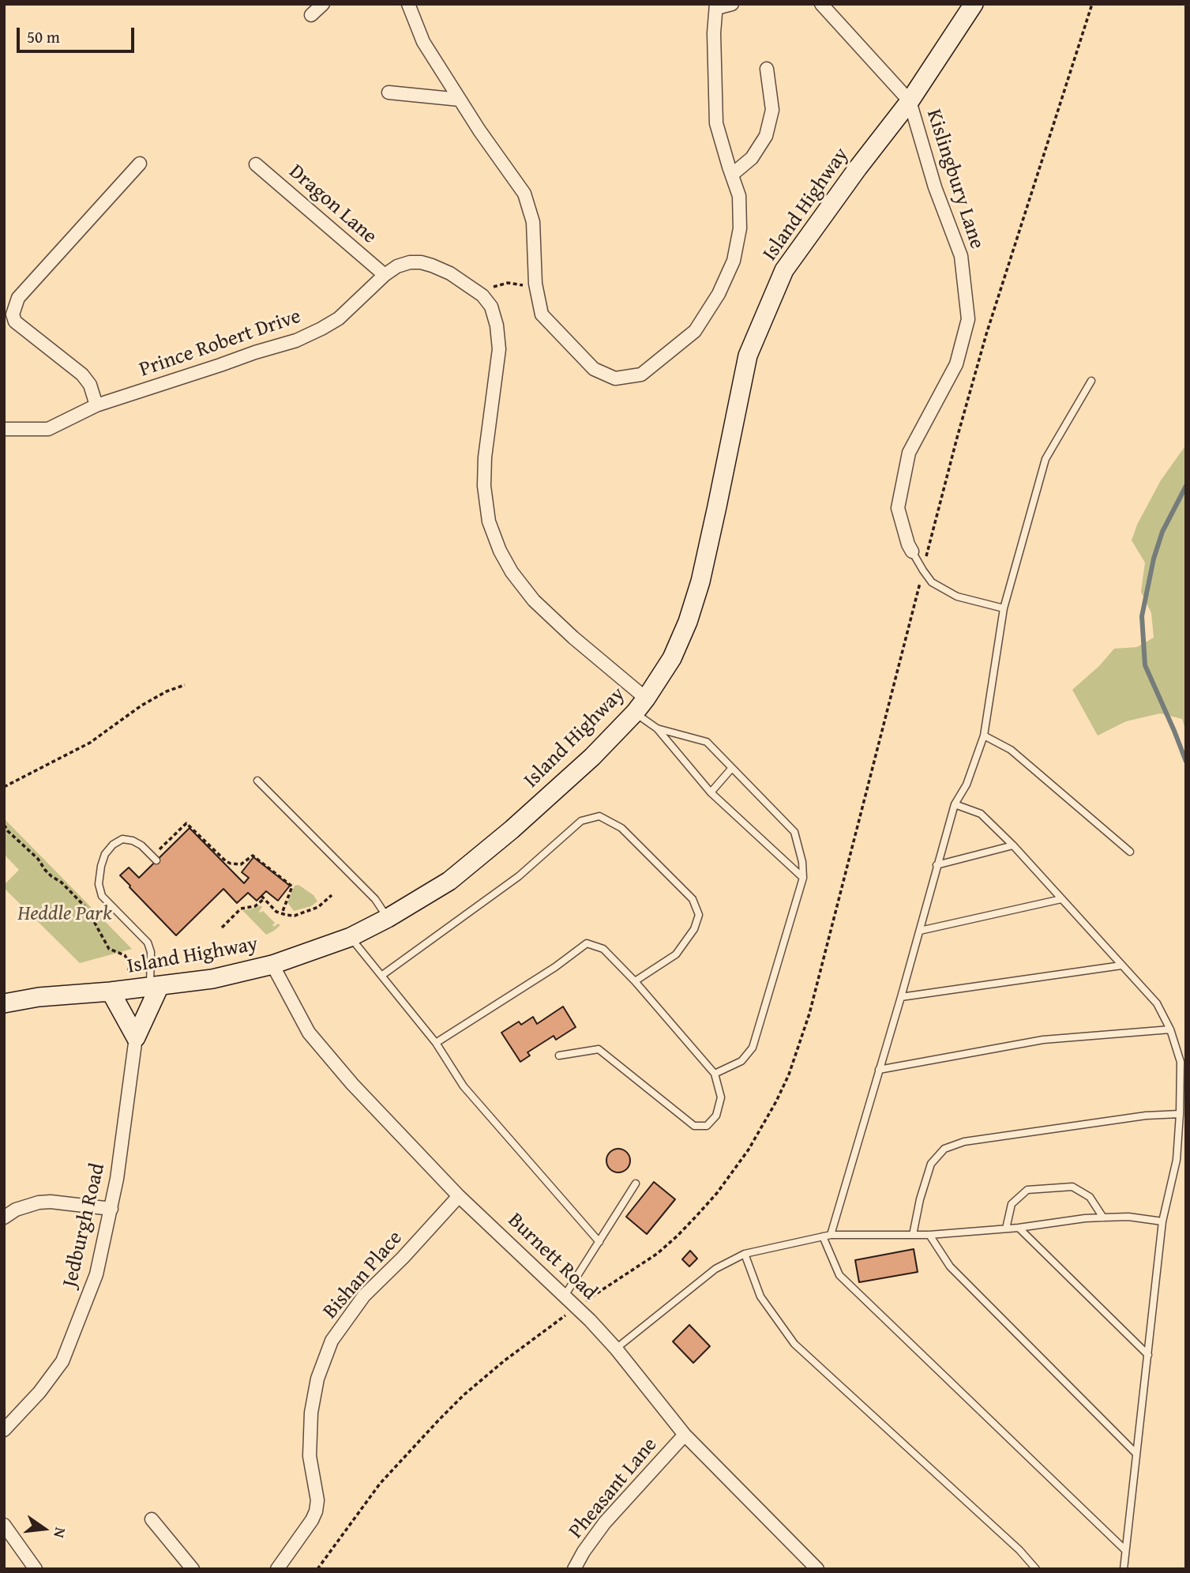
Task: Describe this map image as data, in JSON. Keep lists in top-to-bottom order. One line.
{"streets":{"main road":["Island Highway"],"street":["Kislingbury Lane","Dragon Lane","Prince Robert Drive","Jedburgh Road","Burnett Road","Bishan Place","Pheasant Lane"]},"crossings":[["Kislingbury Lane","Island Highway"],["Dragon Lane","Prince Robert Drive"],["Island Highway","Prince Robert Drive"],["Island Highway","Burnett Road"],["Burnett Road","Bishan Place"],["Burnett Road","Pheasant Lane"]],"parks":["Heddle Park"],"scale_bar":"50 m","north":"right"}
